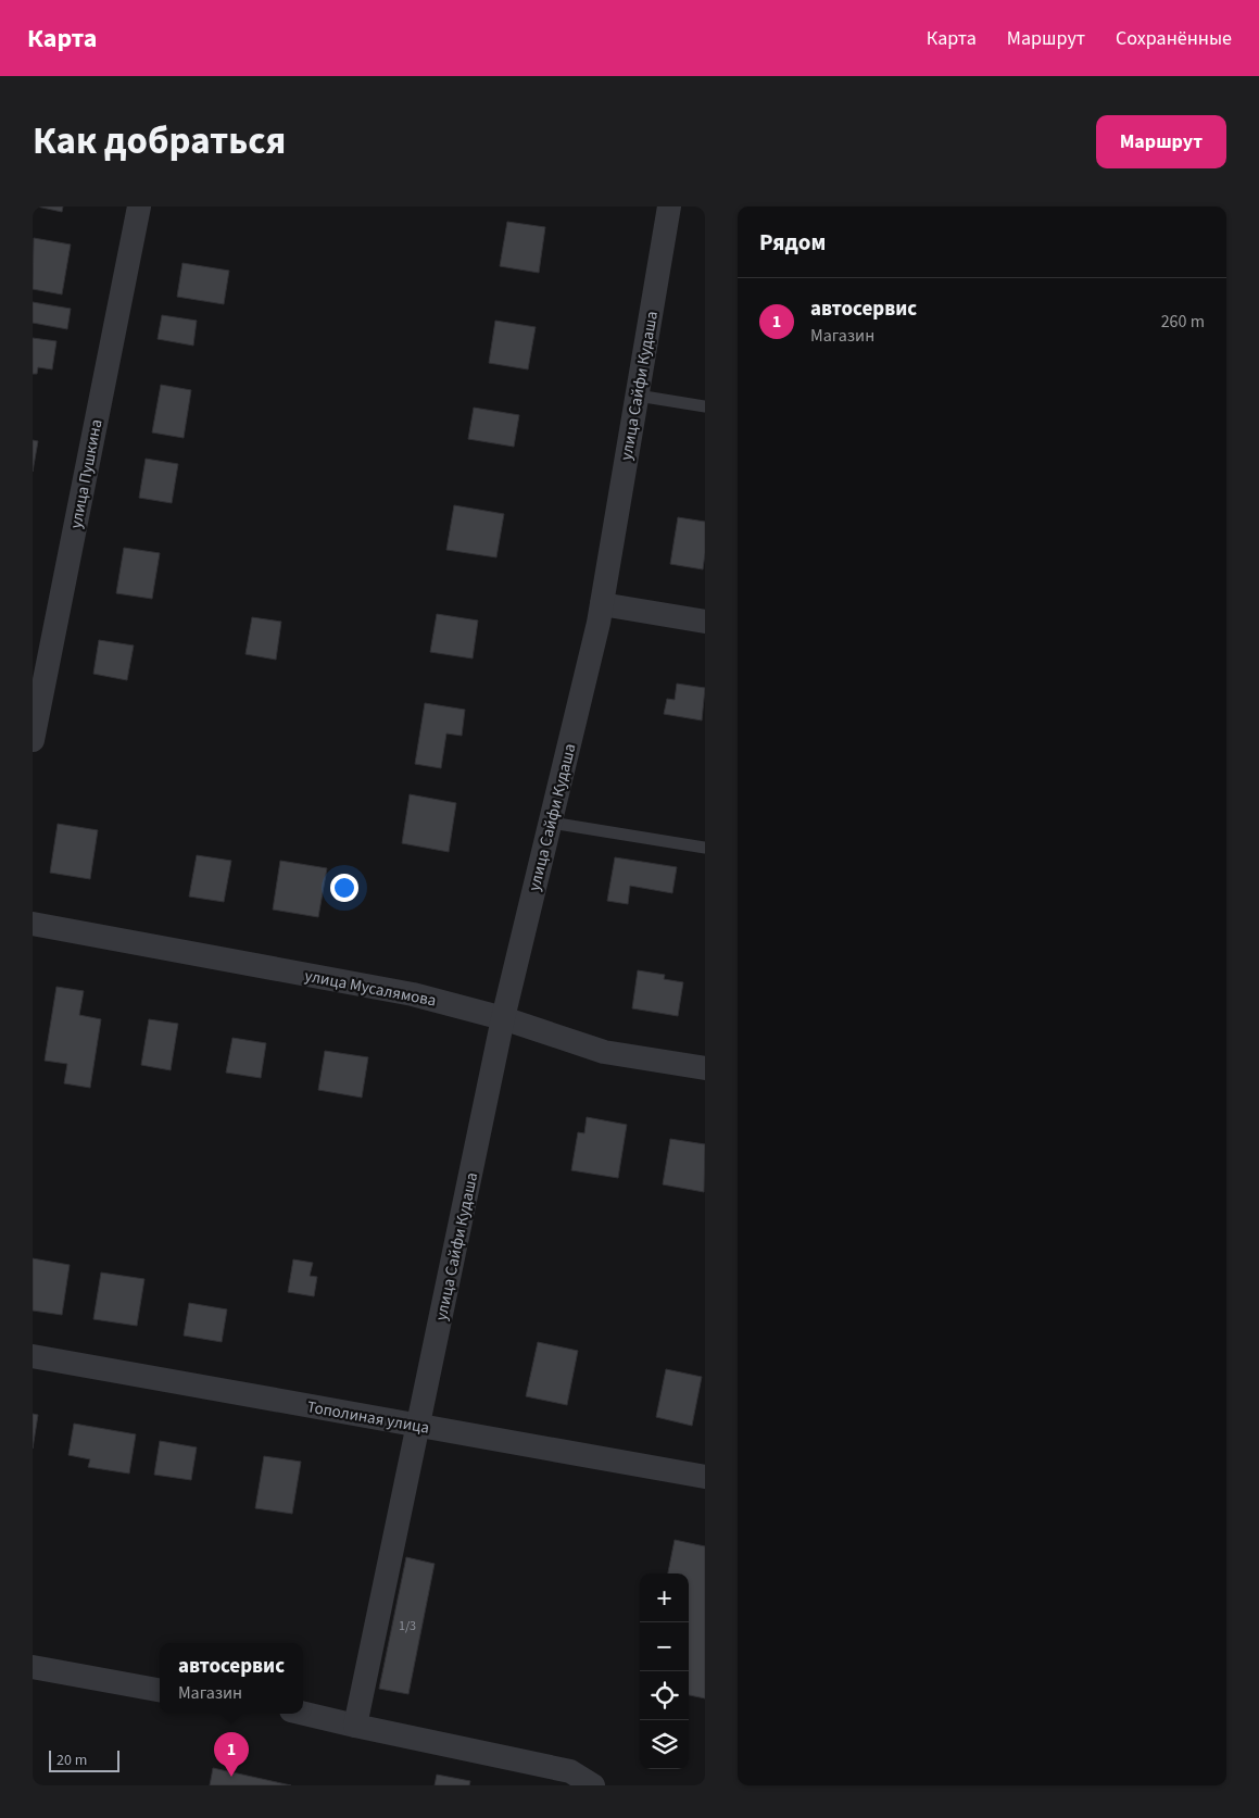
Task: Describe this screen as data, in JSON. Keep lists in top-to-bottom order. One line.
{"streets":{"street":["улица Сайфи Кудаша","улица Пушкина","улица Мусалямова","Тополиная улица"]},"crossings":[["улица Сайфи Кудаша","улица Мусалямова"],["улица Сайфи Кудаша","Тополиная улица"]],"house_numbers":["1/3"],"scale_bar":"20 m","page":{"header":"Карта","nav":["Карта","Маршрут","Сохранённые"],"title":"Как добраться","buttons":"Маршрут","heading":"Рядом","list":[{"mark":"1","name":"автосервис","note":"Магазин","value":"260 m"}],"map_buttons":["+","−"],"popup":["автосервис","Магазин"],"pins":"1","scale":"20 m"}}
